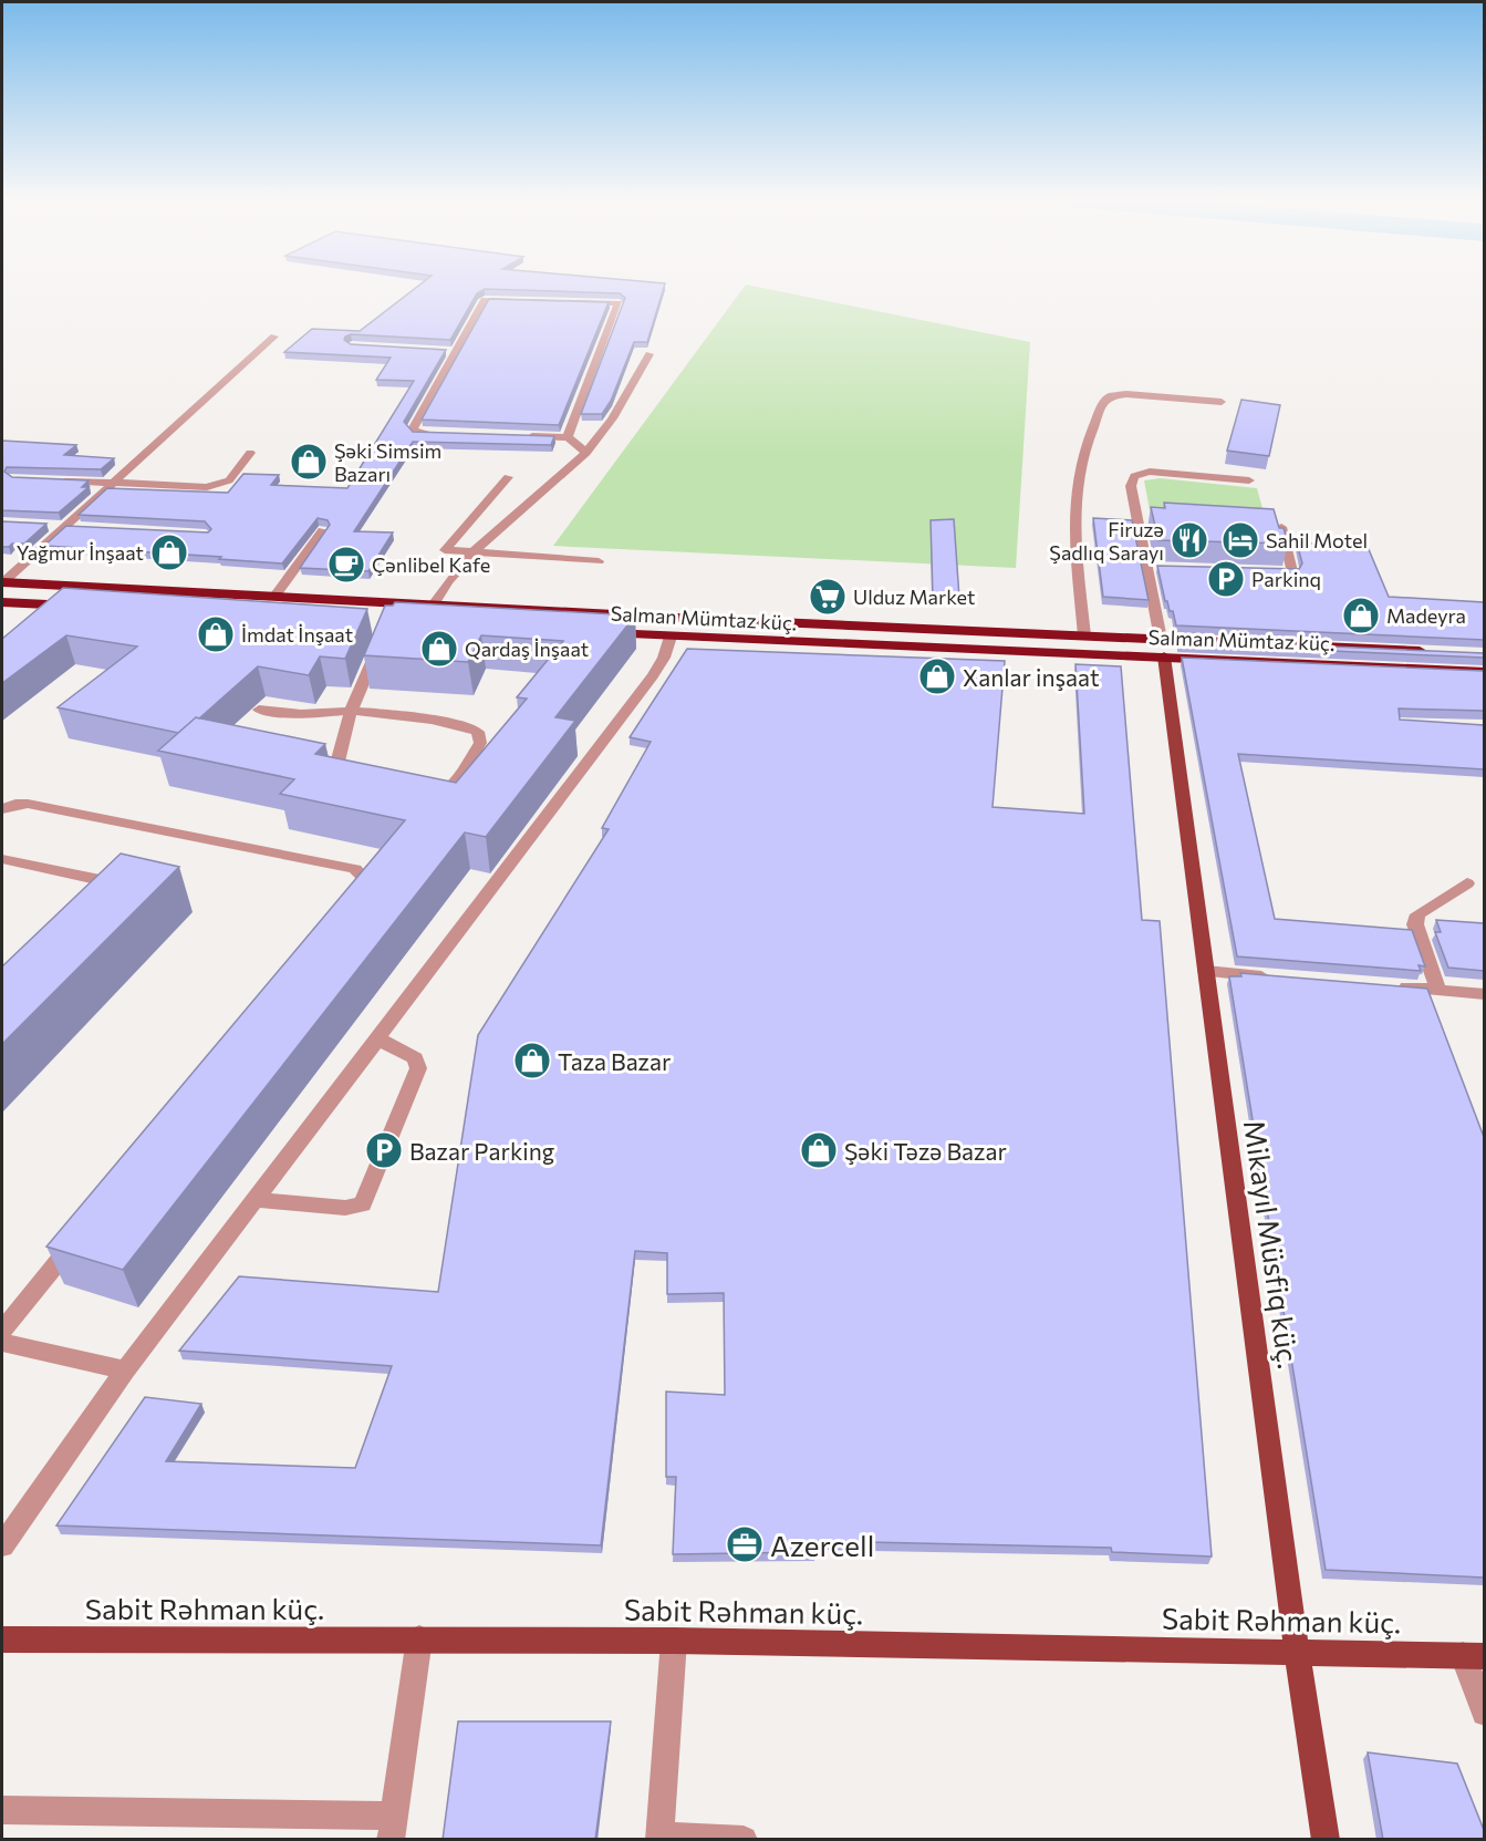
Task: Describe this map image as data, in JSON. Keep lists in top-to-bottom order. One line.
{"streets":{"highway":["Salman Mümtaz küç."],"main road":["Mikayıl Müsfiq küç.","Sabit Rəhman küç."]},"crossings":[["Salman Mümtaz küç.","Mikayıl Müsfiq küç."],["Mikayıl Müsfiq küç.","Sabit Rəhman küç."]],"places":{"shop":["Şəki Simsim Bazarı","Yağmur İnşaat","Madeyra","İmdat İnşaat","Qardaş İnşaat","Xanlar inşaat","Taza Bazar","Şəki Təzə Bazar"],"restaurant":["Firuzə Şadlıq Sarayı"],"hotel":["Sahil Motel"],"cafe":["Çənlibel Kafe"],"parking":["Parkinq","Bazar Parking"],"supermarket":["Ulduz Market"],"office":["Azercell"]}}
